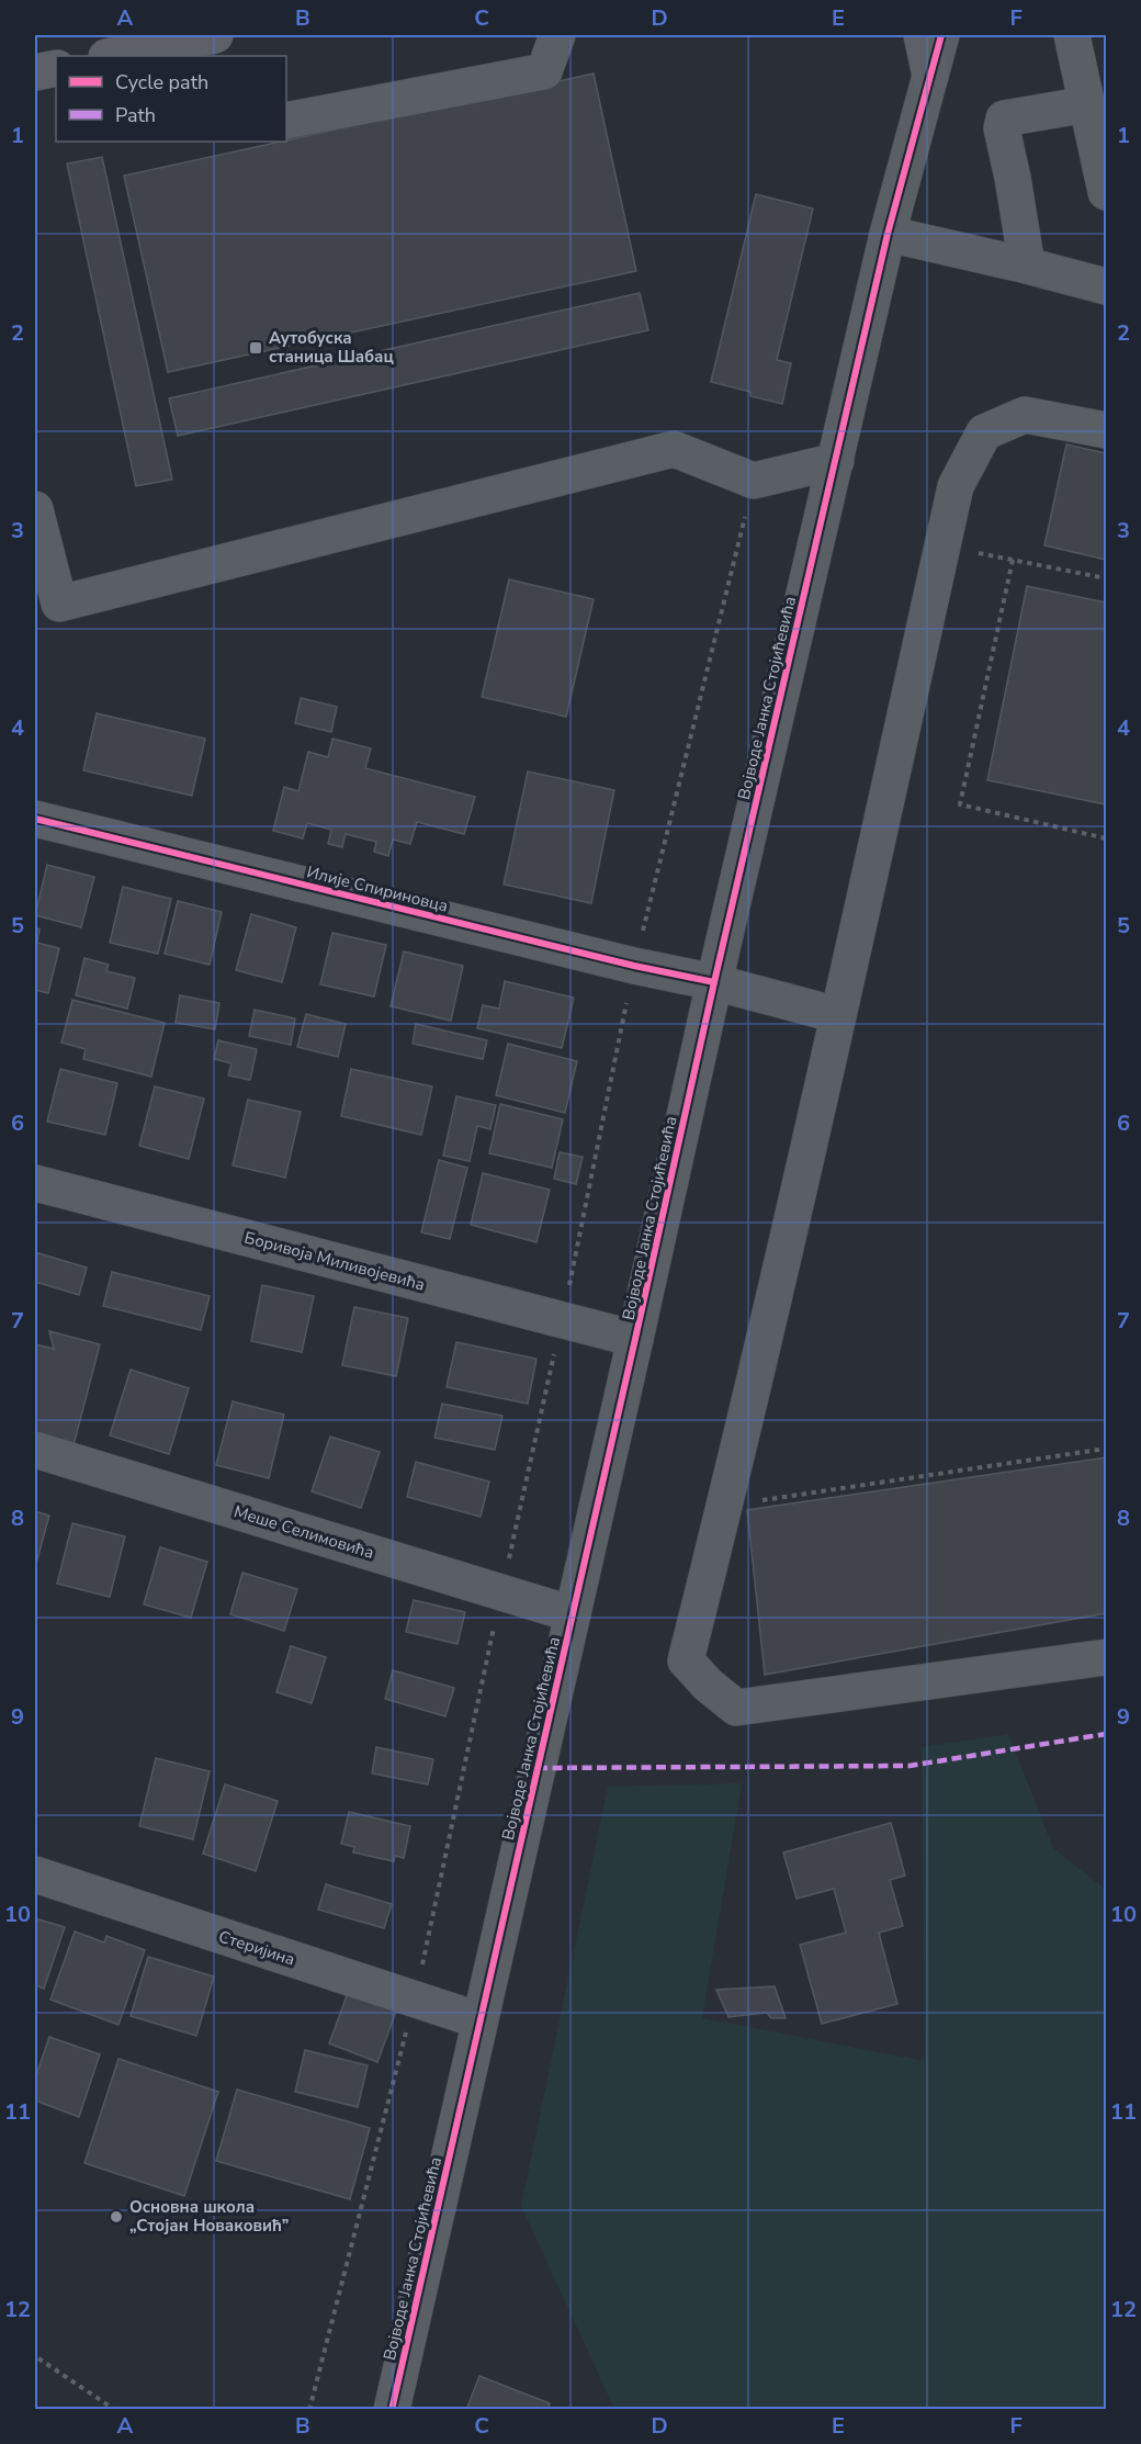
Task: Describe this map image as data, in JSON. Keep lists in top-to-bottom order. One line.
{"streets":{"street":["Војводе Јанка Стојићевића","Илије Спириновца","Боривоја Миливојевића","Меше Селимовића","Стеријина"]},"crossings":[["Војводе Јанка Стојићевића","Илије Спириновца"],["Војводе Јанка Стојићевића","Боривоја Миливојевића"],["Војводе Јанка Стојићевића","Меше Селимовића"],["Војводе Јанка Стојићевића","Стеријина"]],"places":{"transit":["Аутобуска станица Шабац"],"other":["Основна школа „Стојан Новаковић”"]},"legend":["Cycle path","Path"],"grid":{"columns":["A","B","C","D","E","F"],"rows":["1","2","3","4","5","6","7","8","9","10","11","12"]}}
